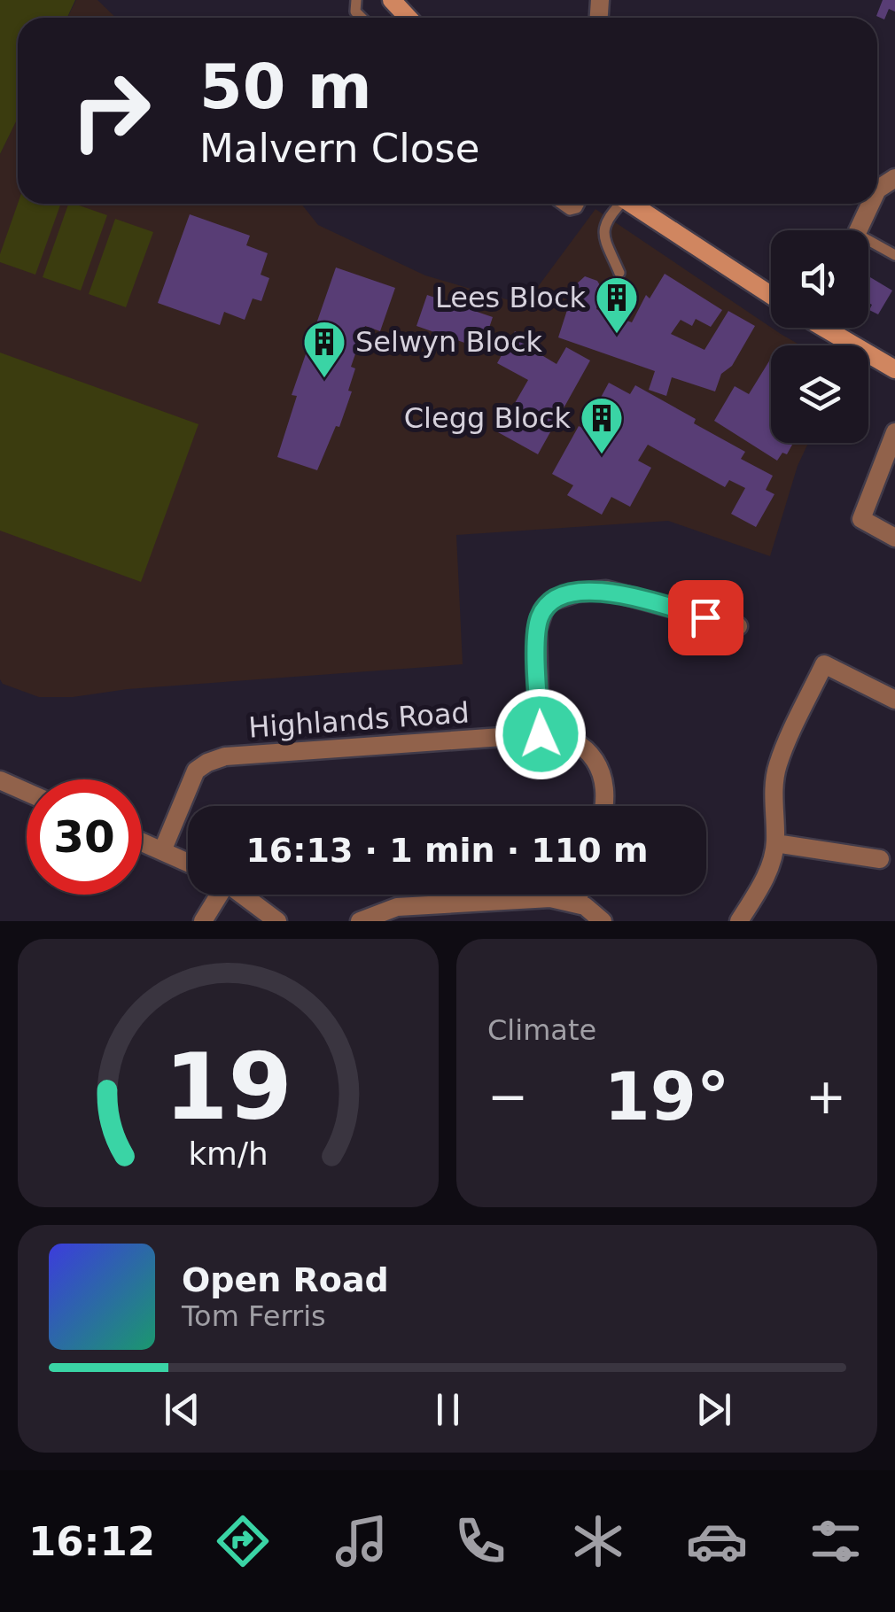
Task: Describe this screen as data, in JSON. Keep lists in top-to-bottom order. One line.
{"streets":{"street":["Highlands Road"]},"places":{"building":["Lees Block","Selwyn Block","Clegg Block"]},"page":{"turn":["50 m","Malvern Close"],"limit":"30","trip":"16:13 · 1 min · 110 m","tile":"Climate","heat":["−","19°","+"],"song":["Open Road","Tom Ferris"],"tabs":"16:12","gauge":["19","km/h"]}}
